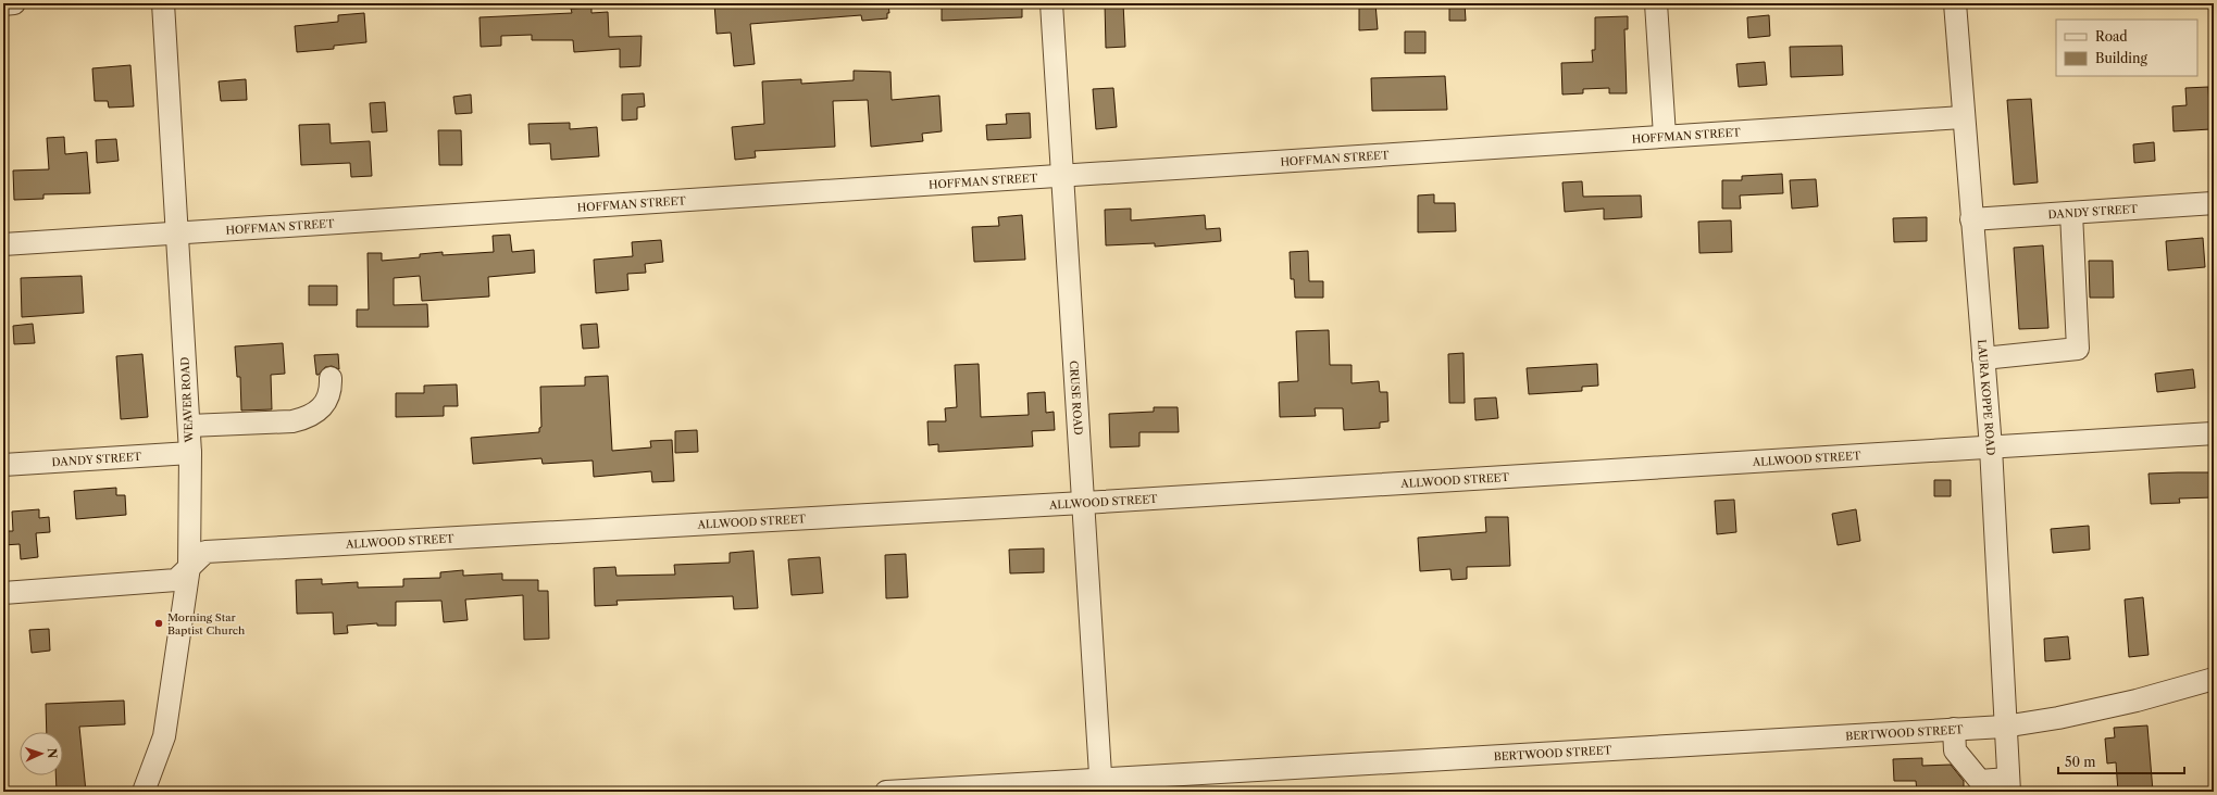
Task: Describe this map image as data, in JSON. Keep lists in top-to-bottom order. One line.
{"streets":{"street":["HOFFMAN STREET","DANDY STREET","CRUSE ROAD","LAURA KOPPE ROAD","WEAVER ROAD","ALLWOOD STREET","BERTWOOD STREET"]},"crossings":[["HOFFMAN STREET","CRUSE ROAD"],["HOFFMAN STREET","LAURA KOPPE ROAD"],["HOFFMAN STREET","WEAVER ROAD"],["DANDY STREET","LAURA KOPPE ROAD"],["DANDY STREET","WEAVER ROAD"],["CRUSE ROAD","ALLWOOD STREET"],["CRUSE ROAD","BERTWOOD STREET"],["LAURA KOPPE ROAD","ALLWOOD STREET"],["LAURA KOPPE ROAD","BERTWOOD STREET"],["WEAVER ROAD","ALLWOOD STREET"]],"places":["Morning Star Baptist Church"],"legend":["Road","Building"],"scale_bar":"50 m","north":"right"}
